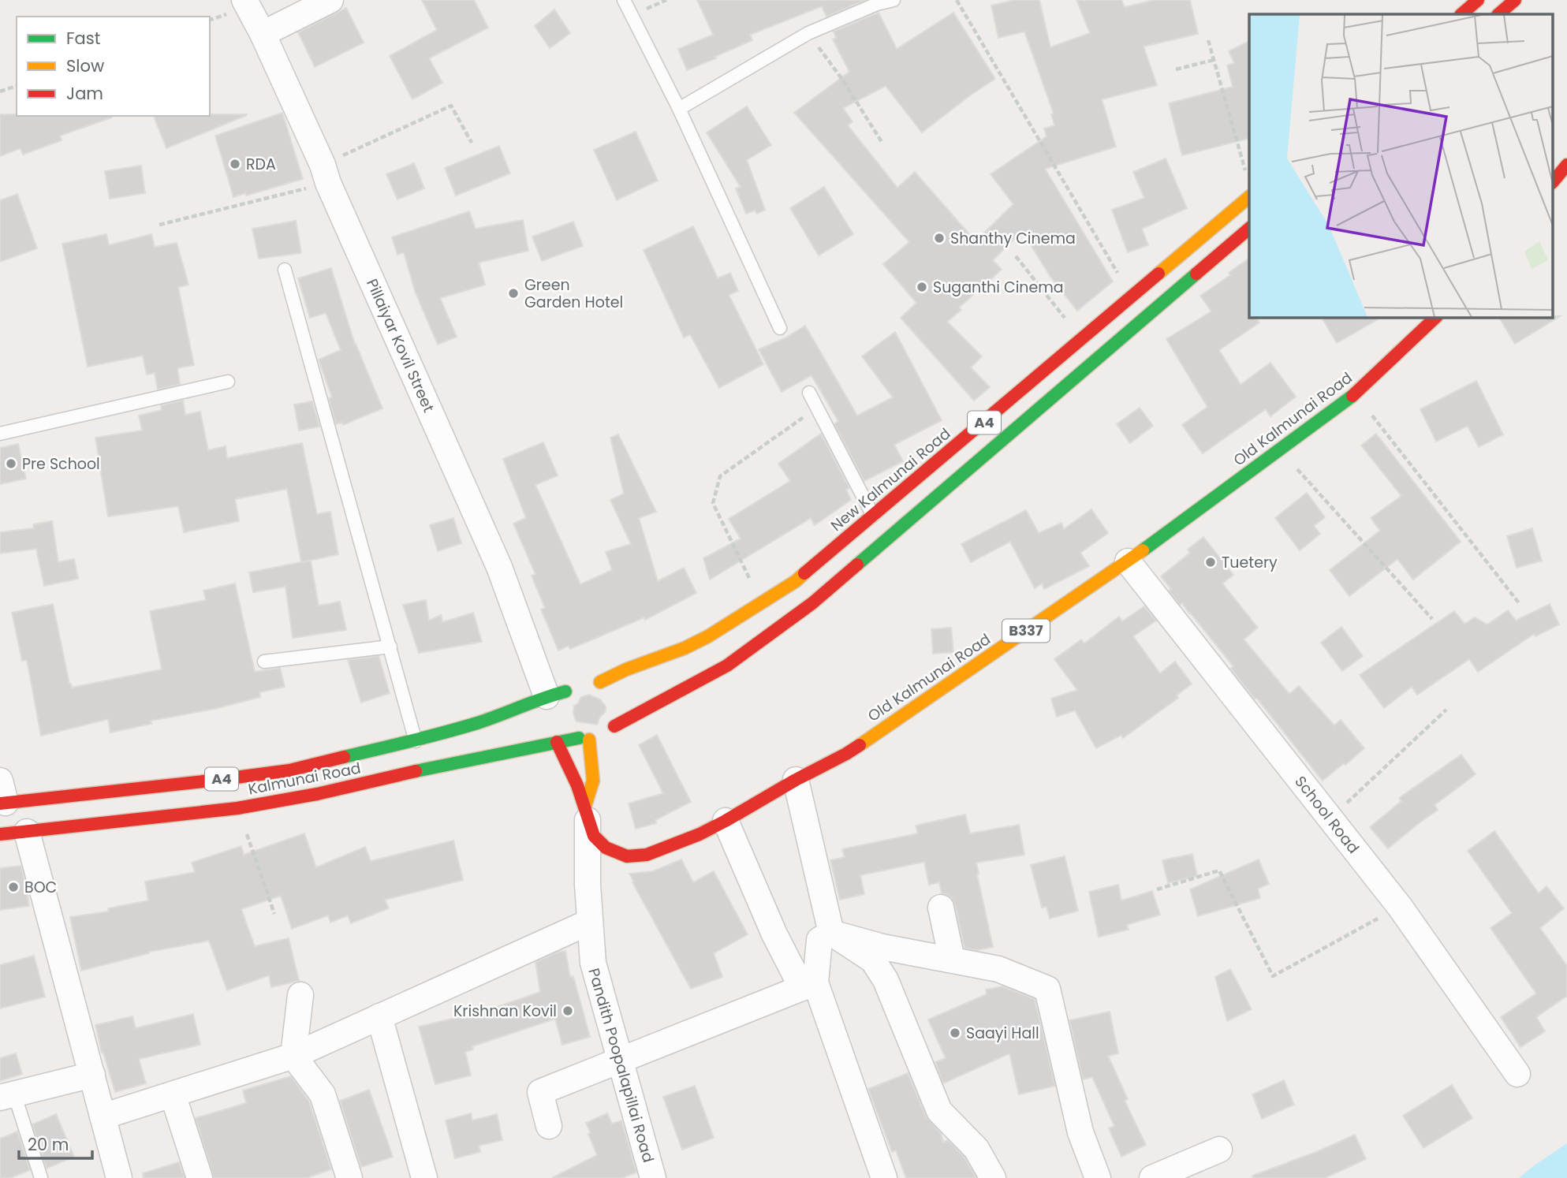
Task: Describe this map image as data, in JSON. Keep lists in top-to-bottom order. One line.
{"streets":{"main road":["Old Kalmunai Road","A4","New Kalmunai Road","B337","Kalmunai Road"],"street":["Pillaiyar Kovil Street","School Road","Pandith Poopalapillai Road"]},"crossings":[["Pillaiyar Kovil Street","Kalmunai Road"],["Old Kalmunai Road","Kalmunai Road"],["Old Kalmunai Road","School Road"],["Old Kalmunai Road","Pandith Poopalapillai Road"],["A4","Kalmunai Road"]],"places":["RDA","Shanthy Cinema","Suganthi Cinema","Green Garden Hotel","Pre School","Tuetery","BOC","Krishnan Kovil","Saayi Hall"],"legend":["Fast","Slow","Jam"],"scale_bar":"20 m"}
